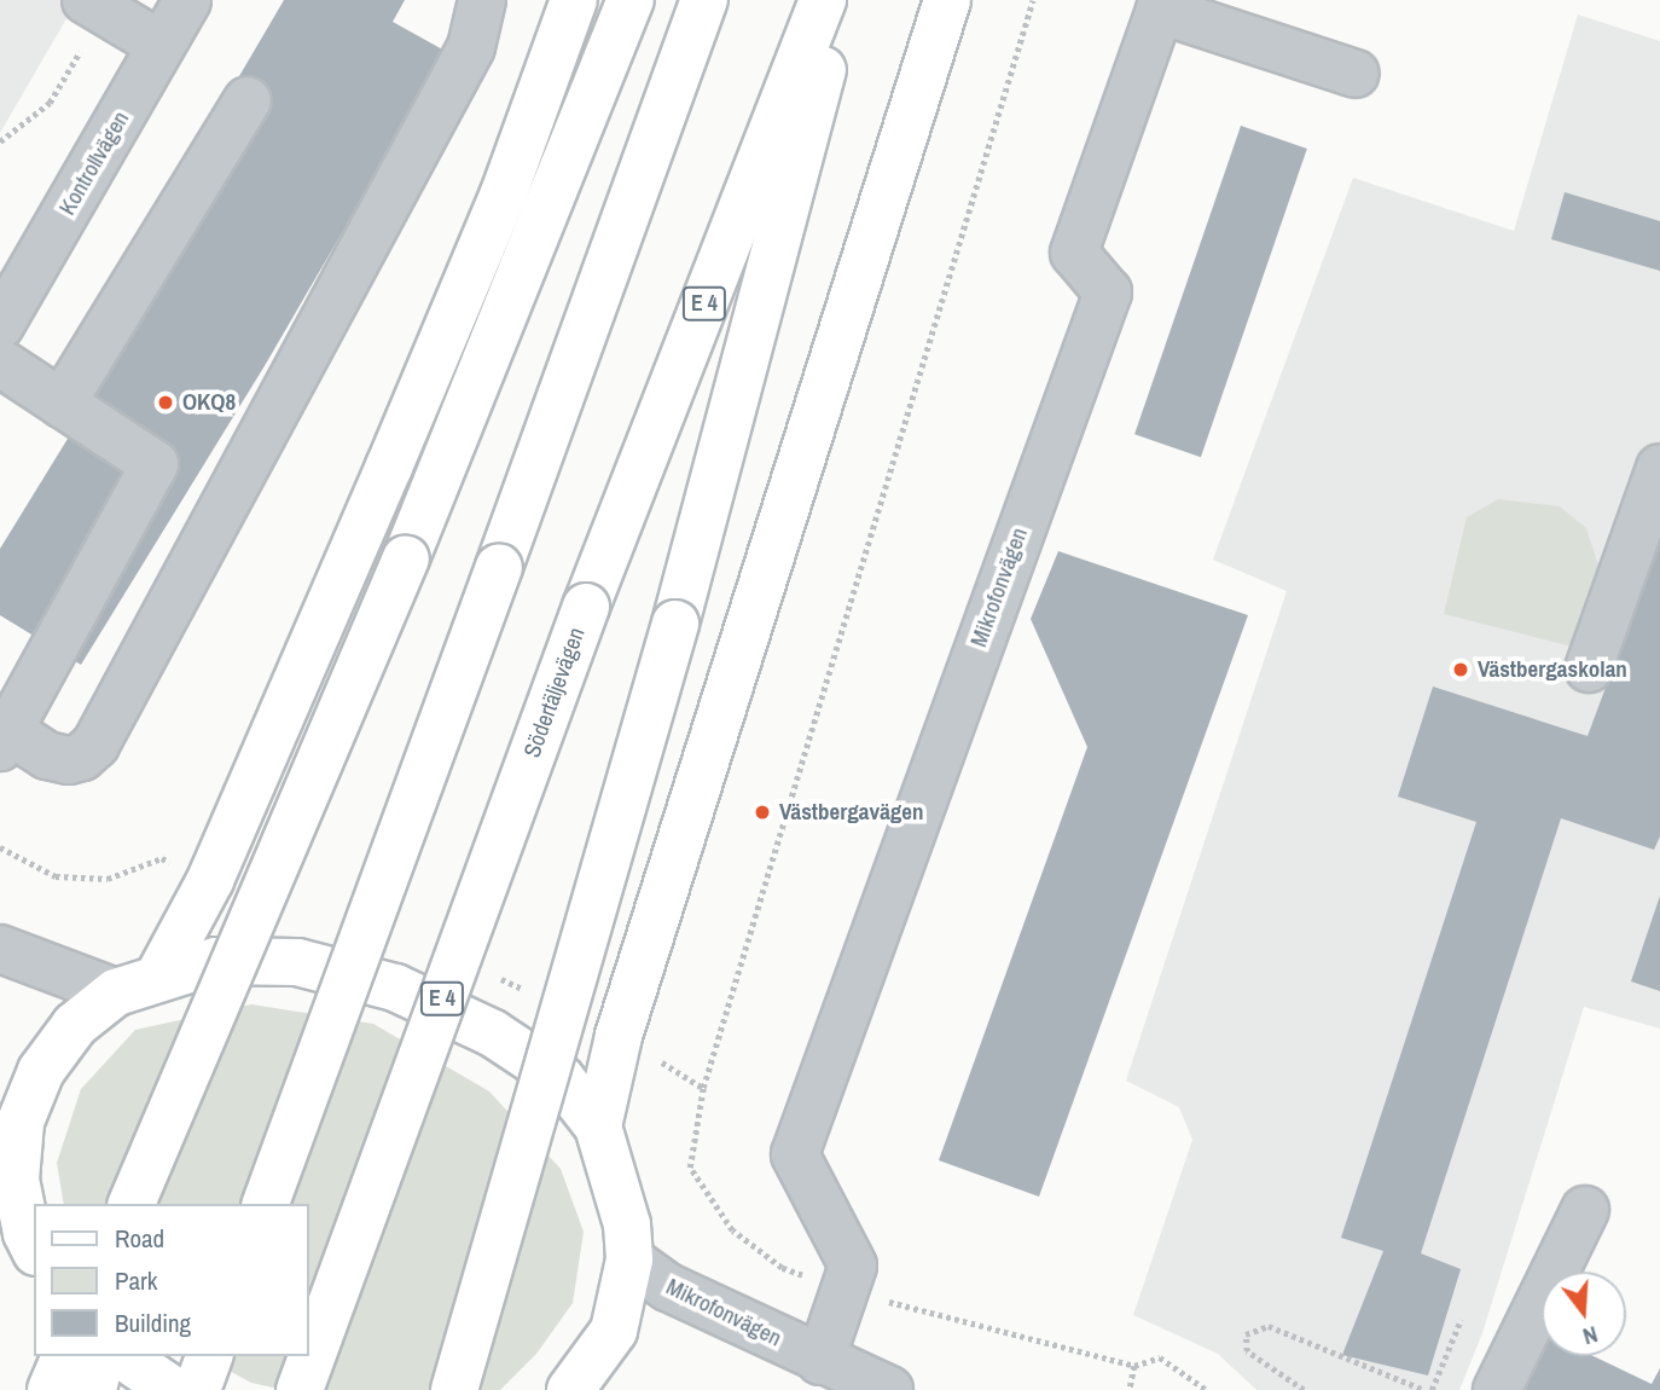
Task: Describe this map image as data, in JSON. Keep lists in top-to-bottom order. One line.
{"streets":{"main road":["E 4","Södertäljevägen"],"street":["Kontrollvägen","Mikrofonvägen"]},"places":["OKQ8","Västbergaskolan","Västbergavägen"],"legend":["Road","Park","Building"],"north":"bottom"}
